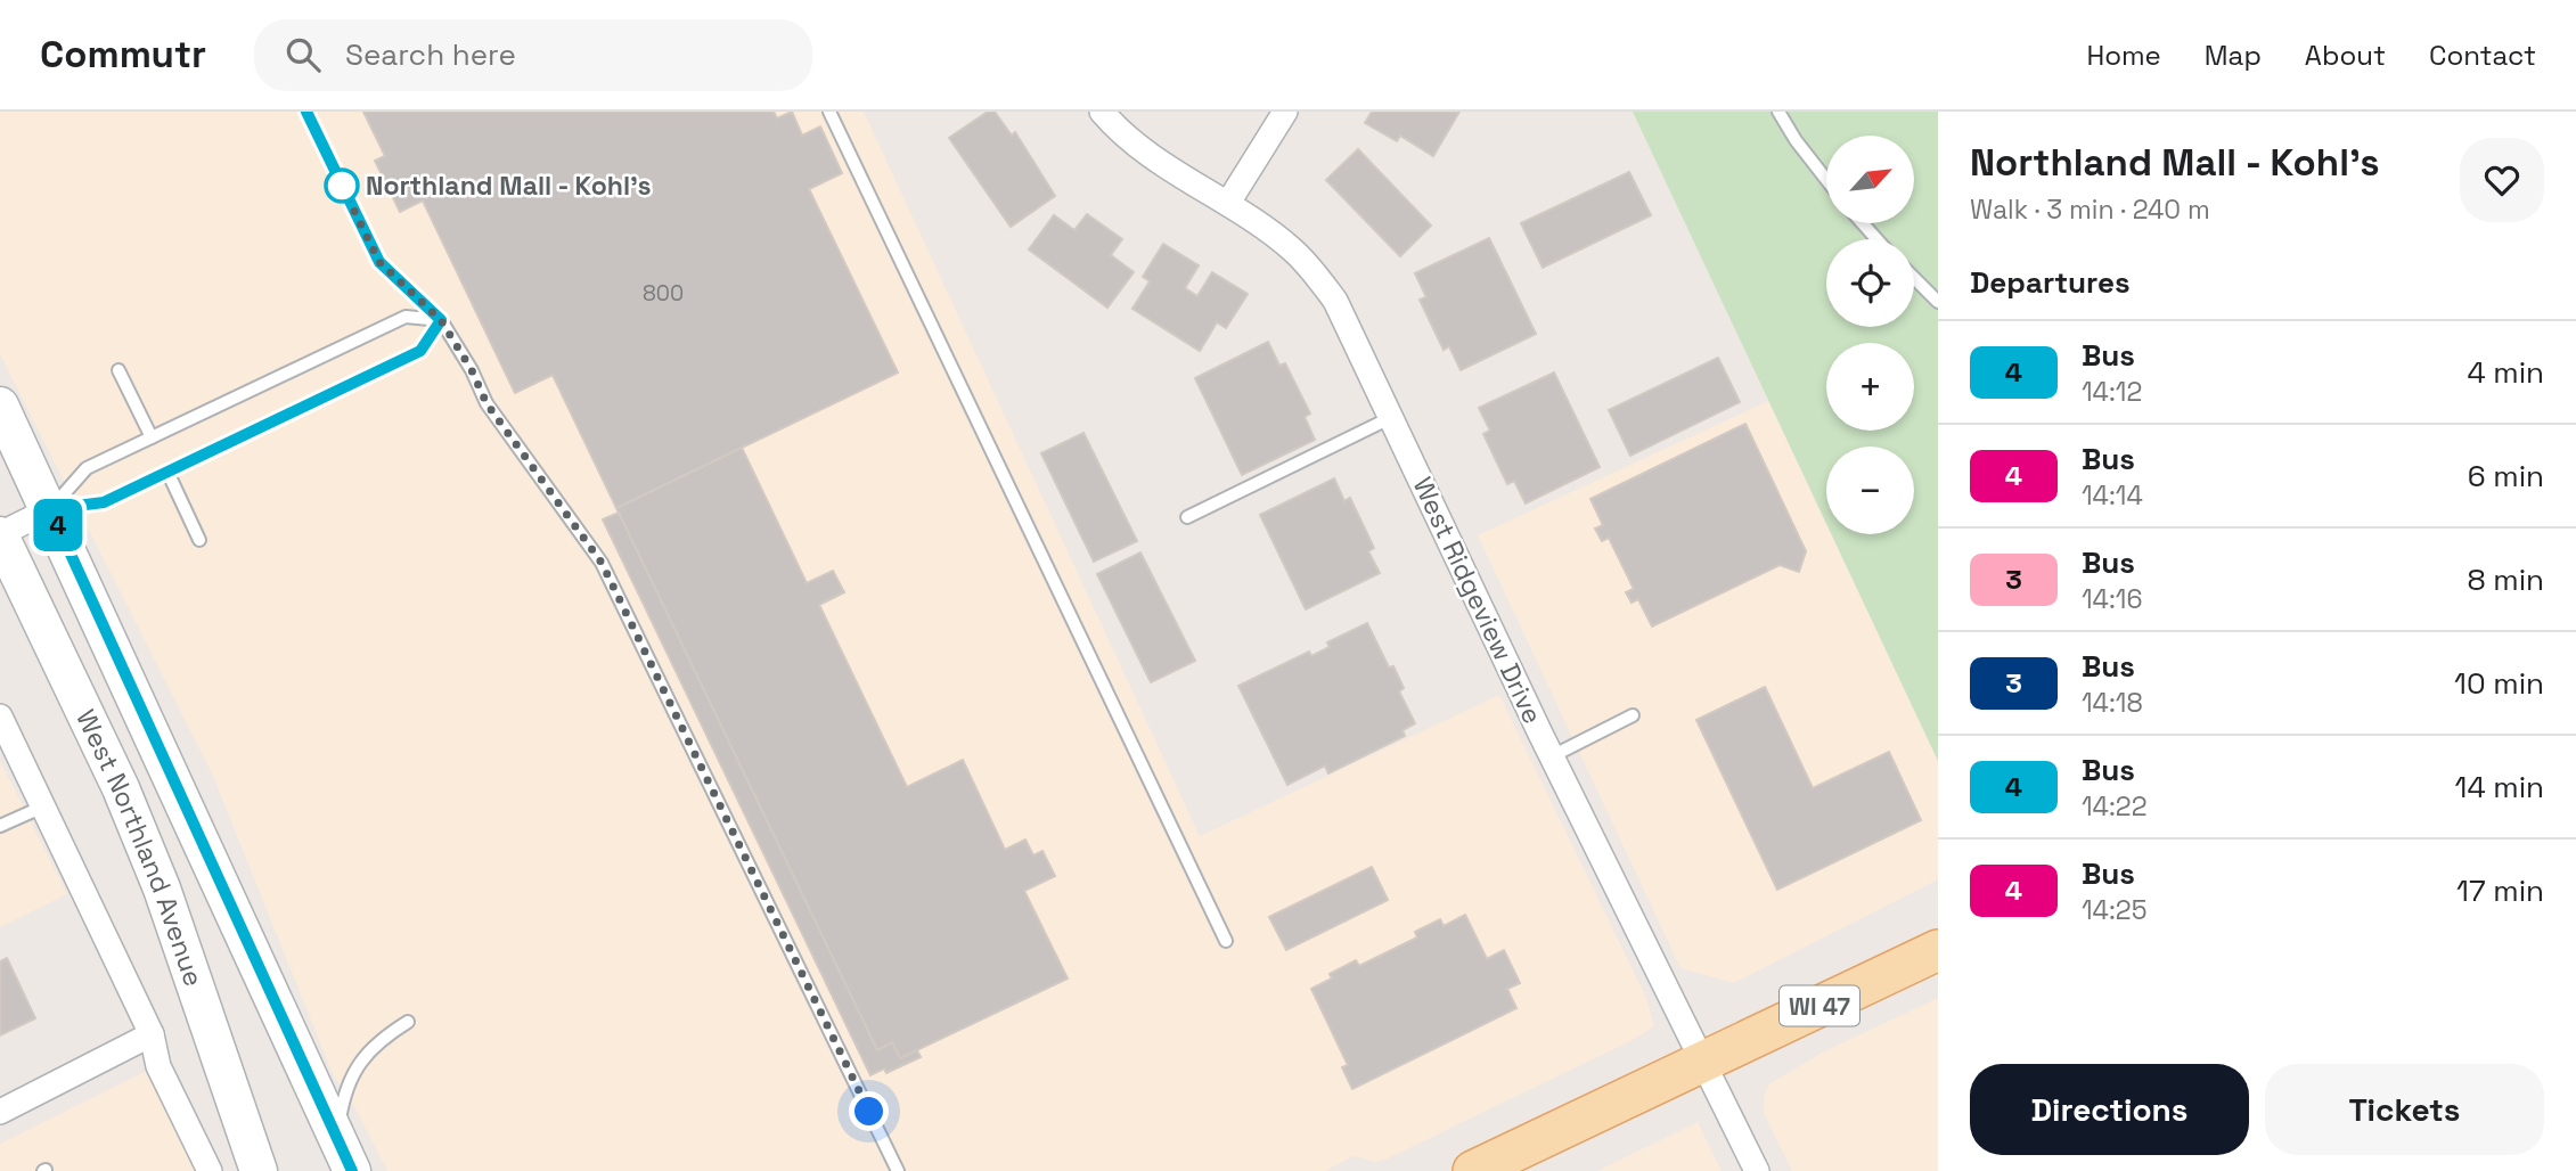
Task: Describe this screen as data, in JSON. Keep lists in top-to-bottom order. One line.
{"streets":{"main road":["West Northland Avenue","WI 47"],"street":["West Ridgeview Drive"]},"crossings":[["West Ridgeview Drive","WI 47"]],"places":["Northland Mall - Kohl's"],"lines":["bus line 4"],"house_numbers":["800"],"north":"top right","page":{"header":"Commutr","search":"Search here","nav":["Home","Map","About","Contact"],"on_map":"4","heading":[["Northland Mall - Kohl's","Walk · 3 min · 240 m"],"Departures"],"map_buttons":["+","−"],"list":[{"mark":"4","name":"Bus","note":"14:12","value":"4 min"},{"mark":"4","name":"Bus","note":"14:14","value":"6 min"},{"mark":"3","name":"Bus","note":"14:16","value":"8 min"},{"mark":"3","name":"Bus","note":"14:18","value":"10 min"},{"mark":"4","name":"Bus","note":"14:22","value":"14 min"},{"mark":"4","name":"Bus","note":"14:25","value":"17 min"}],"buttons":["Directions","Tickets"]}}
